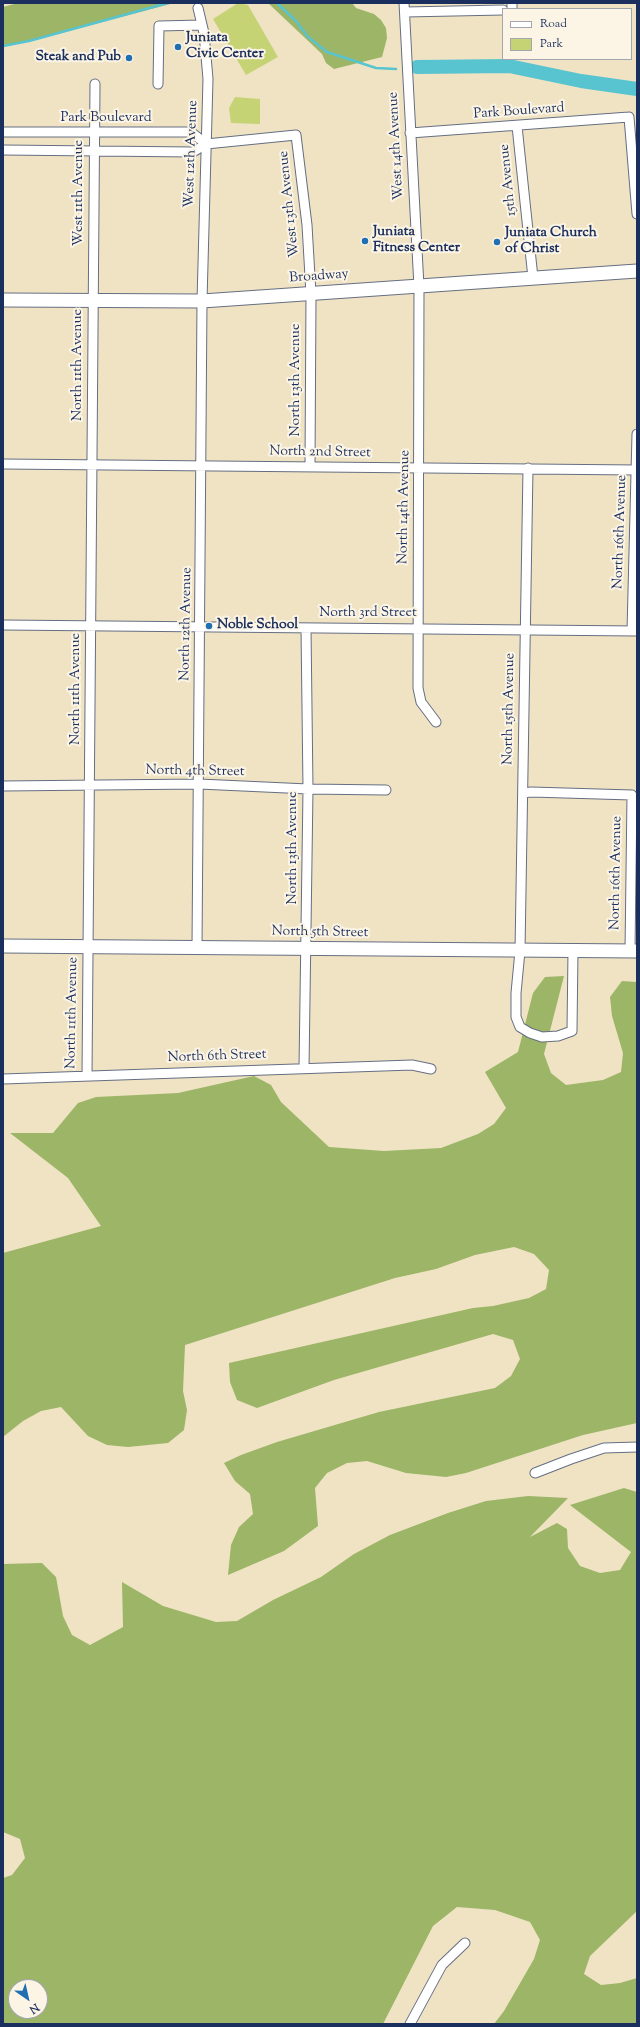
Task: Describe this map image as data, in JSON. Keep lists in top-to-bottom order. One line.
{"streets":{"street":["Park Boulevard","West 14th Avenue","West 12th Avenue","15th Avenue","West 11th Avenue","West 13th Avenue","Broadway","North 11th Avenue","North 13th Avenue","North 2nd Street","North 14th Avenue","North 16th Avenue","North 3rd Street","North 12th Avenue","North 15th Avenue","North 4th Street","North 5th Street","North 6th Street"]},"crossings":[["Park Boulevard","West 14th Avenue"],["Park Boulevard","West 12th Avenue"],["Park Boulevard","15th Avenue"],["Park Boulevard","West 11th Avenue"],["Park Boulevard","West 13th Avenue"],["West 14th Avenue","Broadway"],["West 14th Avenue","North 14th Avenue"],["West 12th Avenue","West 13th Avenue"],["West 12th Avenue","Broadway"],["West 12th Avenue","North 12th Avenue"],["15th Avenue","Broadway"],["West 11th Avenue","Broadway"],["West 11th Avenue","North 11th Avenue"],["West 13th Avenue","Broadway"],["West 13th Avenue","North 13th Avenue"],["Broadway","North 11th Avenue"],["Broadway","North 13th Avenue"],["Broadway","North 14th Avenue"],["Broadway","North 12th Avenue"],["North 11th Avenue","North 2nd Street"],["North 11th Avenue","North 3rd Street"],["North 11th Avenue","North 4th Street"],["North 11th Avenue","North 5th Street"],["North 11th Avenue","North 6th Street"],["North 13th Avenue","North 2nd Street"],["North 13th Avenue","North 3rd Street"],["North 13th Avenue","North 4th Street"],["North 13th Avenue","North 5th Street"],["North 13th Avenue","North 6th Street"],["North 2nd Street","North 14th Avenue"],["North 2nd Street","North 16th Avenue"],["North 2nd Street","North 12th Avenue"],["North 2nd Street","North 15th Avenue"],["North 14th Avenue","North 3rd Street"],["North 16th Avenue","North 3rd Street"],["North 16th Avenue","North 15th Avenue"],["North 16th Avenue","North 5th Street"],["North 3rd Street","North 12th Avenue"],["North 3rd Street","North 15th Avenue"],["North 12th Avenue","North 4th Street"],["North 12th Avenue","North 5th Street"],["North 15th Avenue","North 5th Street"]],"places":["Juniata Civic Center","Steak and Pub","Juniata Fitness Center","Juniata Church of Christ","Noble School"],"legend":["Road","Park"],"north":"bottom right"}
